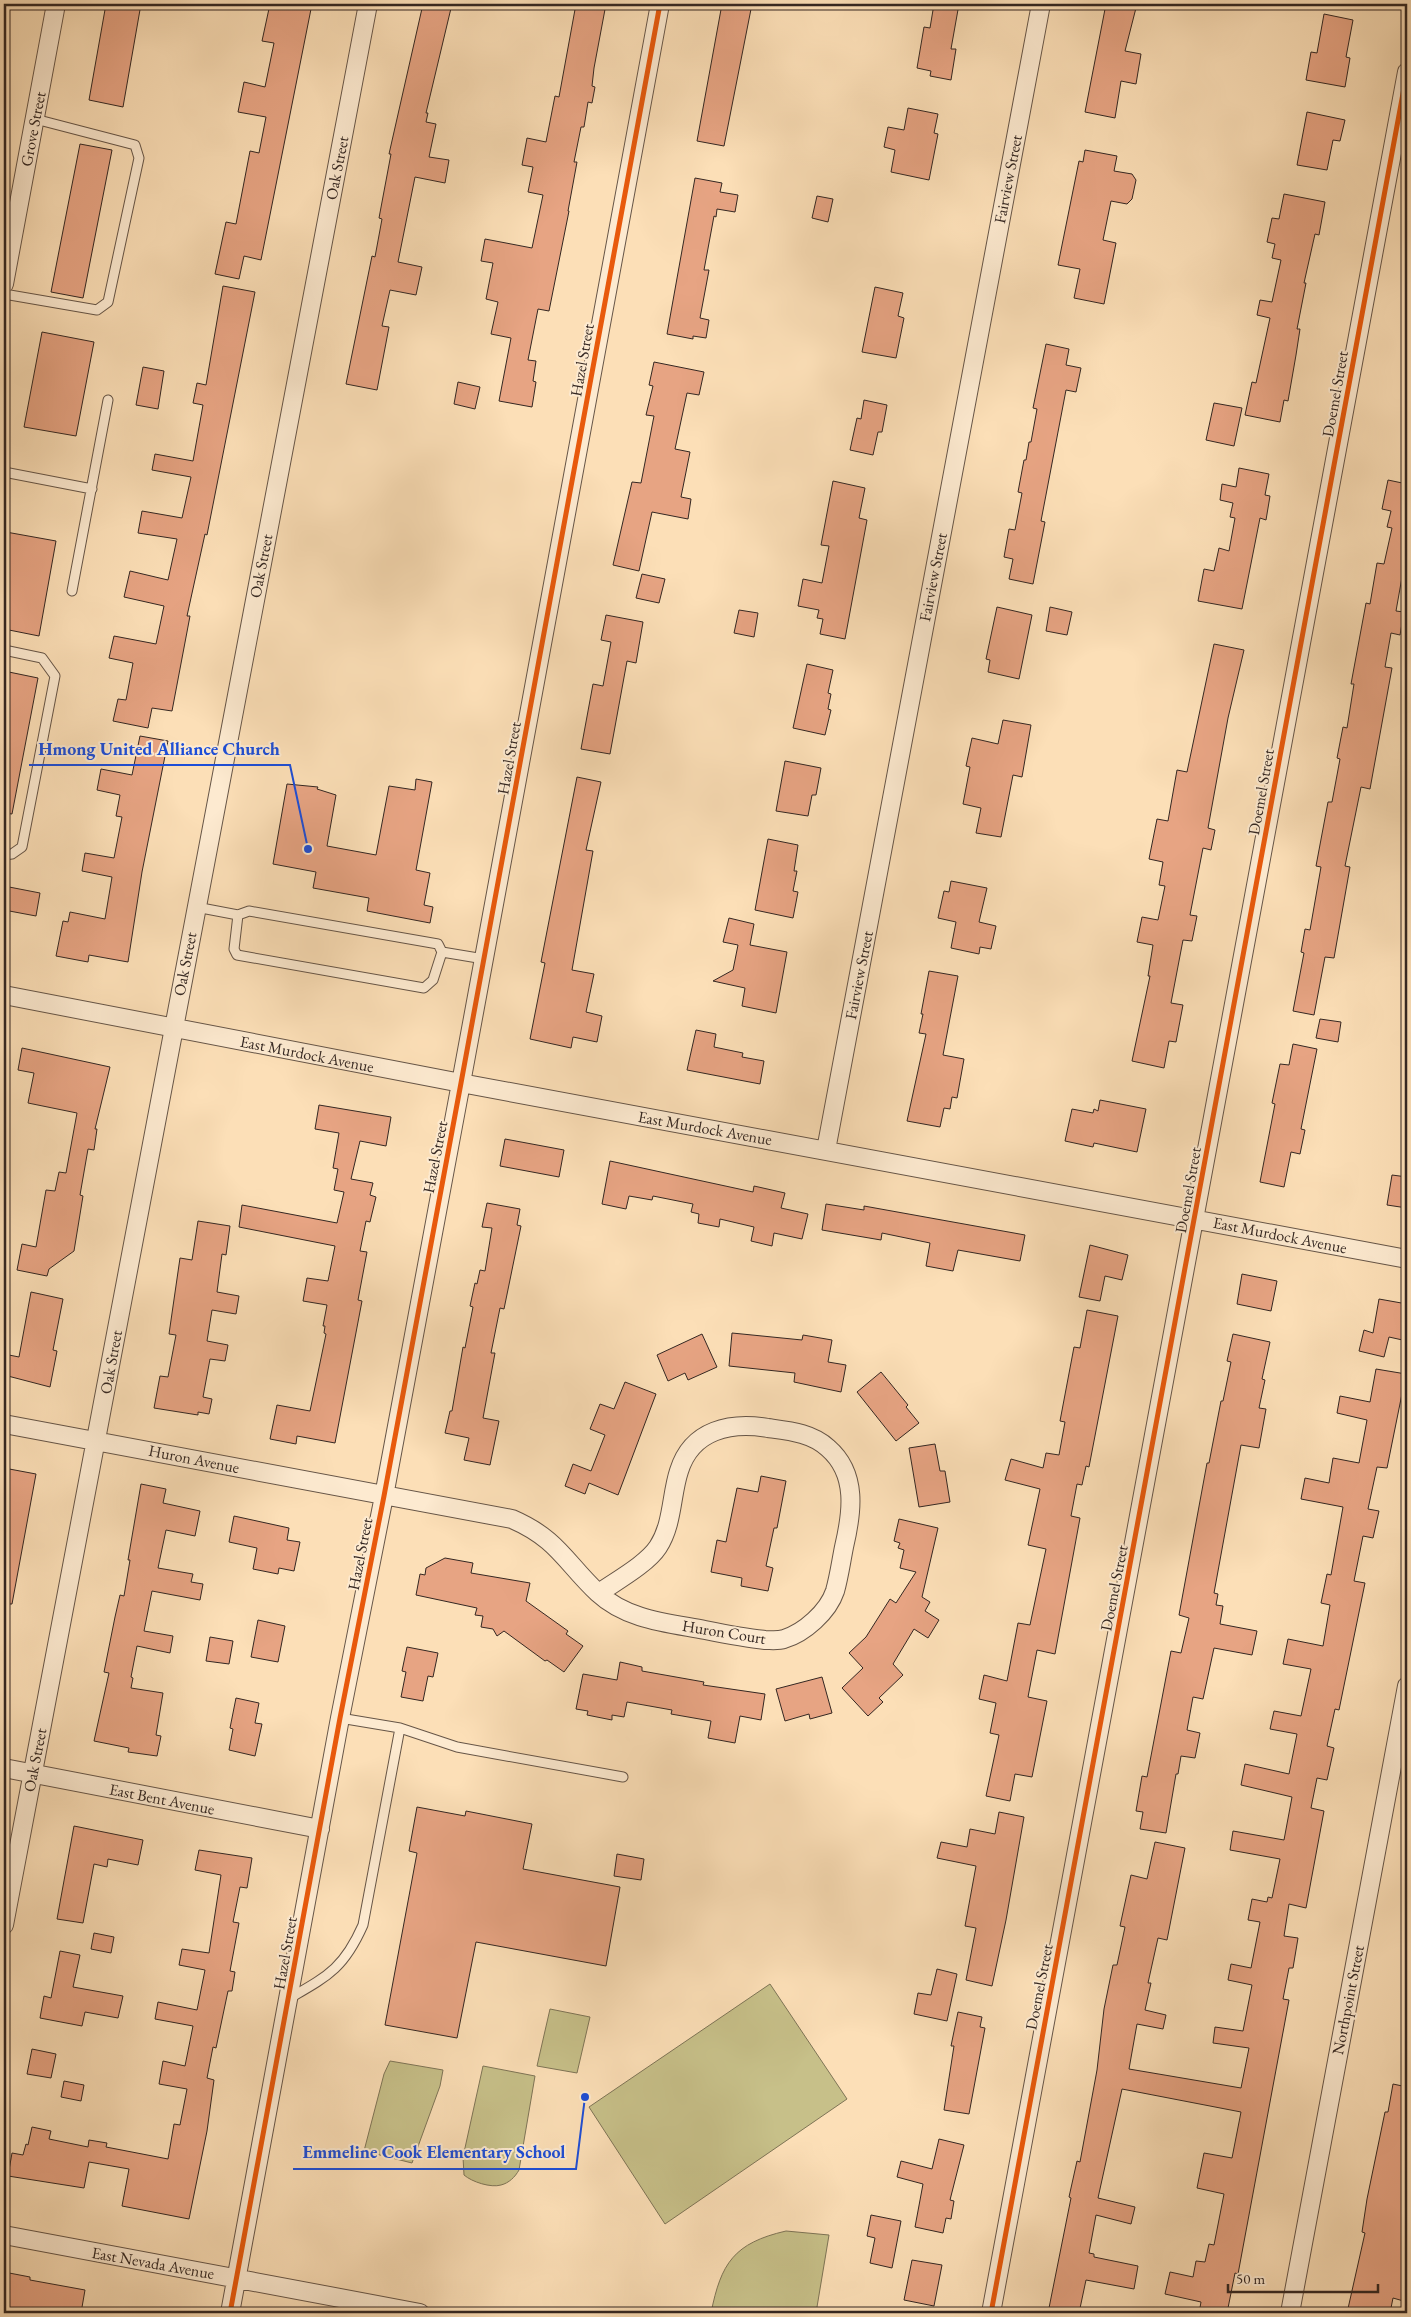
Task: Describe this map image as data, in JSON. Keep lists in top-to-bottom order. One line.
{"streets":{"street":["Grove Street","Oak Street","Fairview Street","Hazel Street","Doemel Street","East Murdock Avenue","Huron Avenue","Huron Court","East Bent Avenue","Northpoint Street","East Nevada Avenue"]},"crossings":[["Oak Street","East Murdock Avenue"],["Oak Street","Huron Avenue"],["Oak Street","East Bent Avenue"],["Fairview Street","East Murdock Avenue"],["Hazel Street","East Murdock Avenue"],["Hazel Street","Huron Avenue"],["Hazel Street","Huron Court"],["Hazel Street","East Bent Avenue"],["Hazel Street","East Nevada Avenue"],["Doemel Street","East Murdock Avenue"],["Huron Avenue","Huron Court"]],"places":["Hmong United Alliance Church","Emmeline Cook Elementary School"],"scale_bar":"50 m"}
